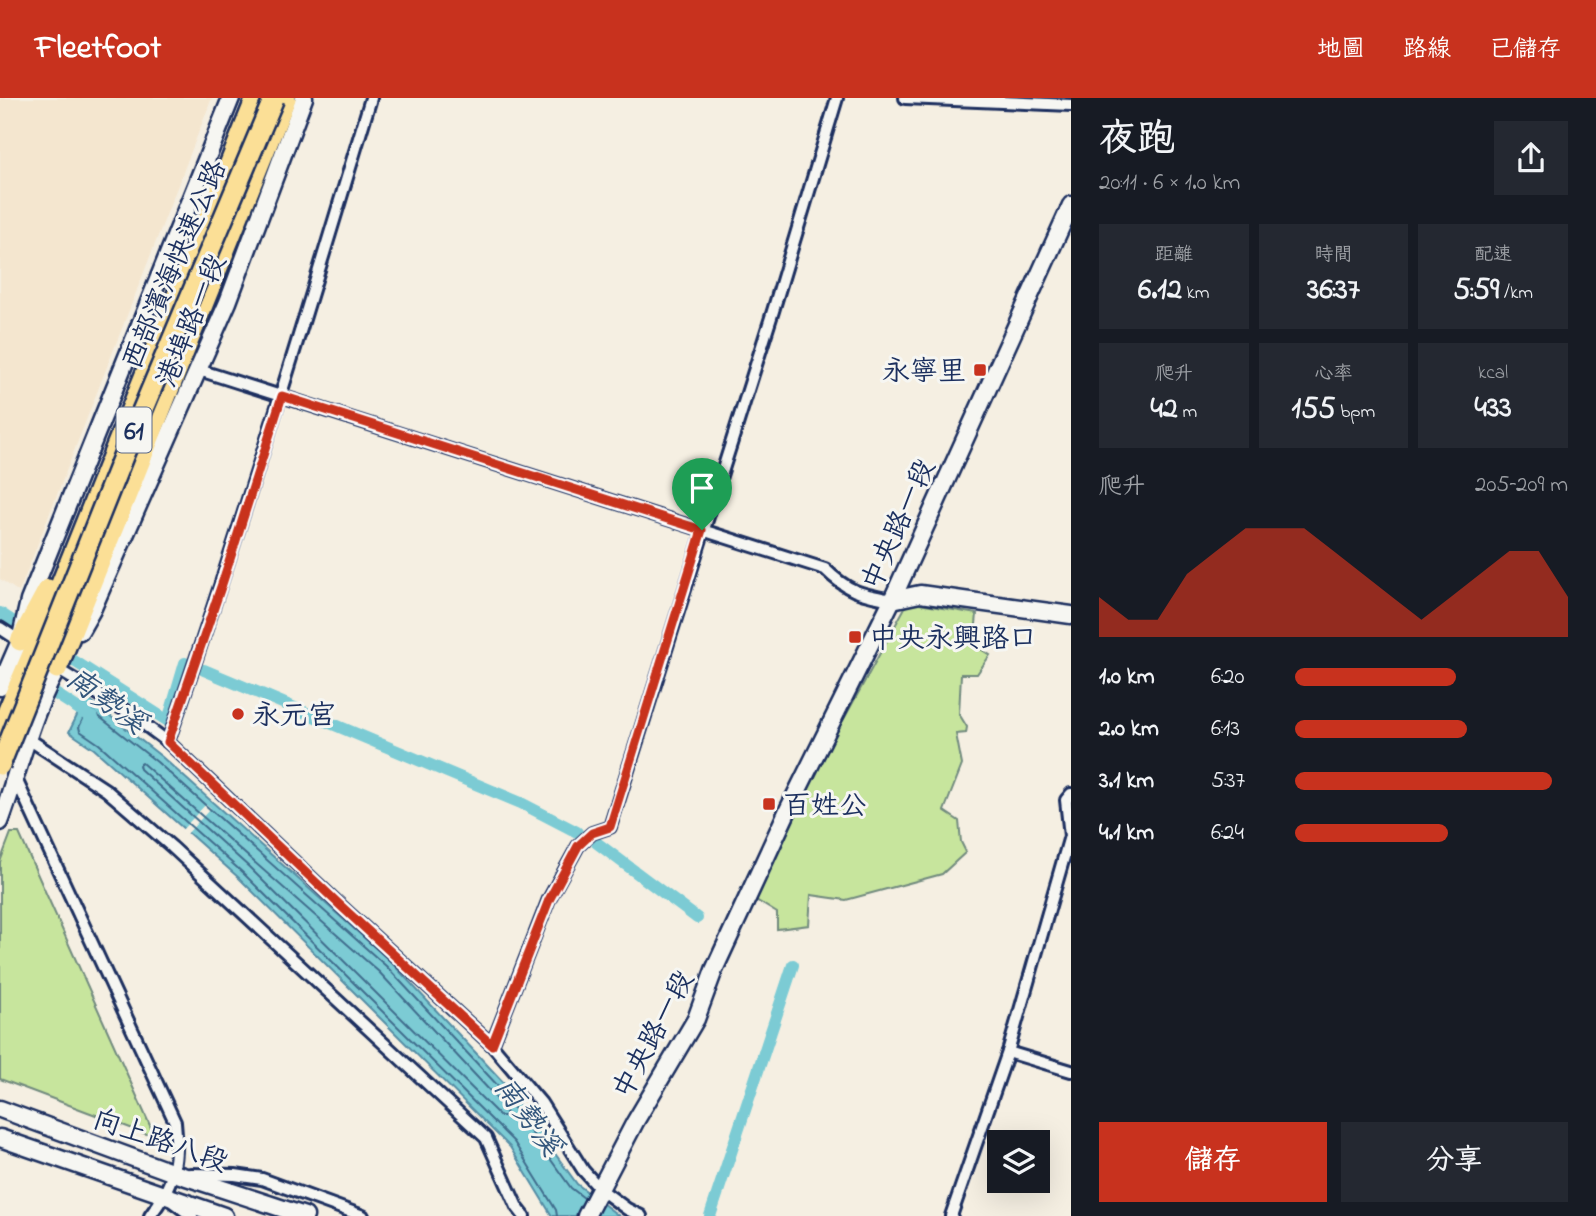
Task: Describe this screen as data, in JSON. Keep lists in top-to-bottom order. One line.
{"streets":{"highway":["西部濱海快速公路","61"],"street":["港埠路一段","中央路一段","向上路八段"]},"water":["南勢溪"],"places":{"transit":["永寧里","中央永興路口","百姓公"],"other":["永元宮"]},"page":{"header":"Fleetfoot","nav":["地圖","路線","已儲存"],"heading":["夜跑","20:11 · 6 × 1.0 km"],"stats":[["距離","6.12 km"],["時間","36:37"],["配速","5:59 /km"],["爬升","42 m"],["心率","155 bpm"],["kcal","433"]],"chart":["爬升","205–209 m"],"list":[{"name":"1.0 km","note":"6:20"},{"name":"2.0 km","note":"6:13"},{"name":"3.1 km","note":"5:37"},{"name":"4.1 km","note":"6:24"}],"buttons":["儲存","分享"]}}
